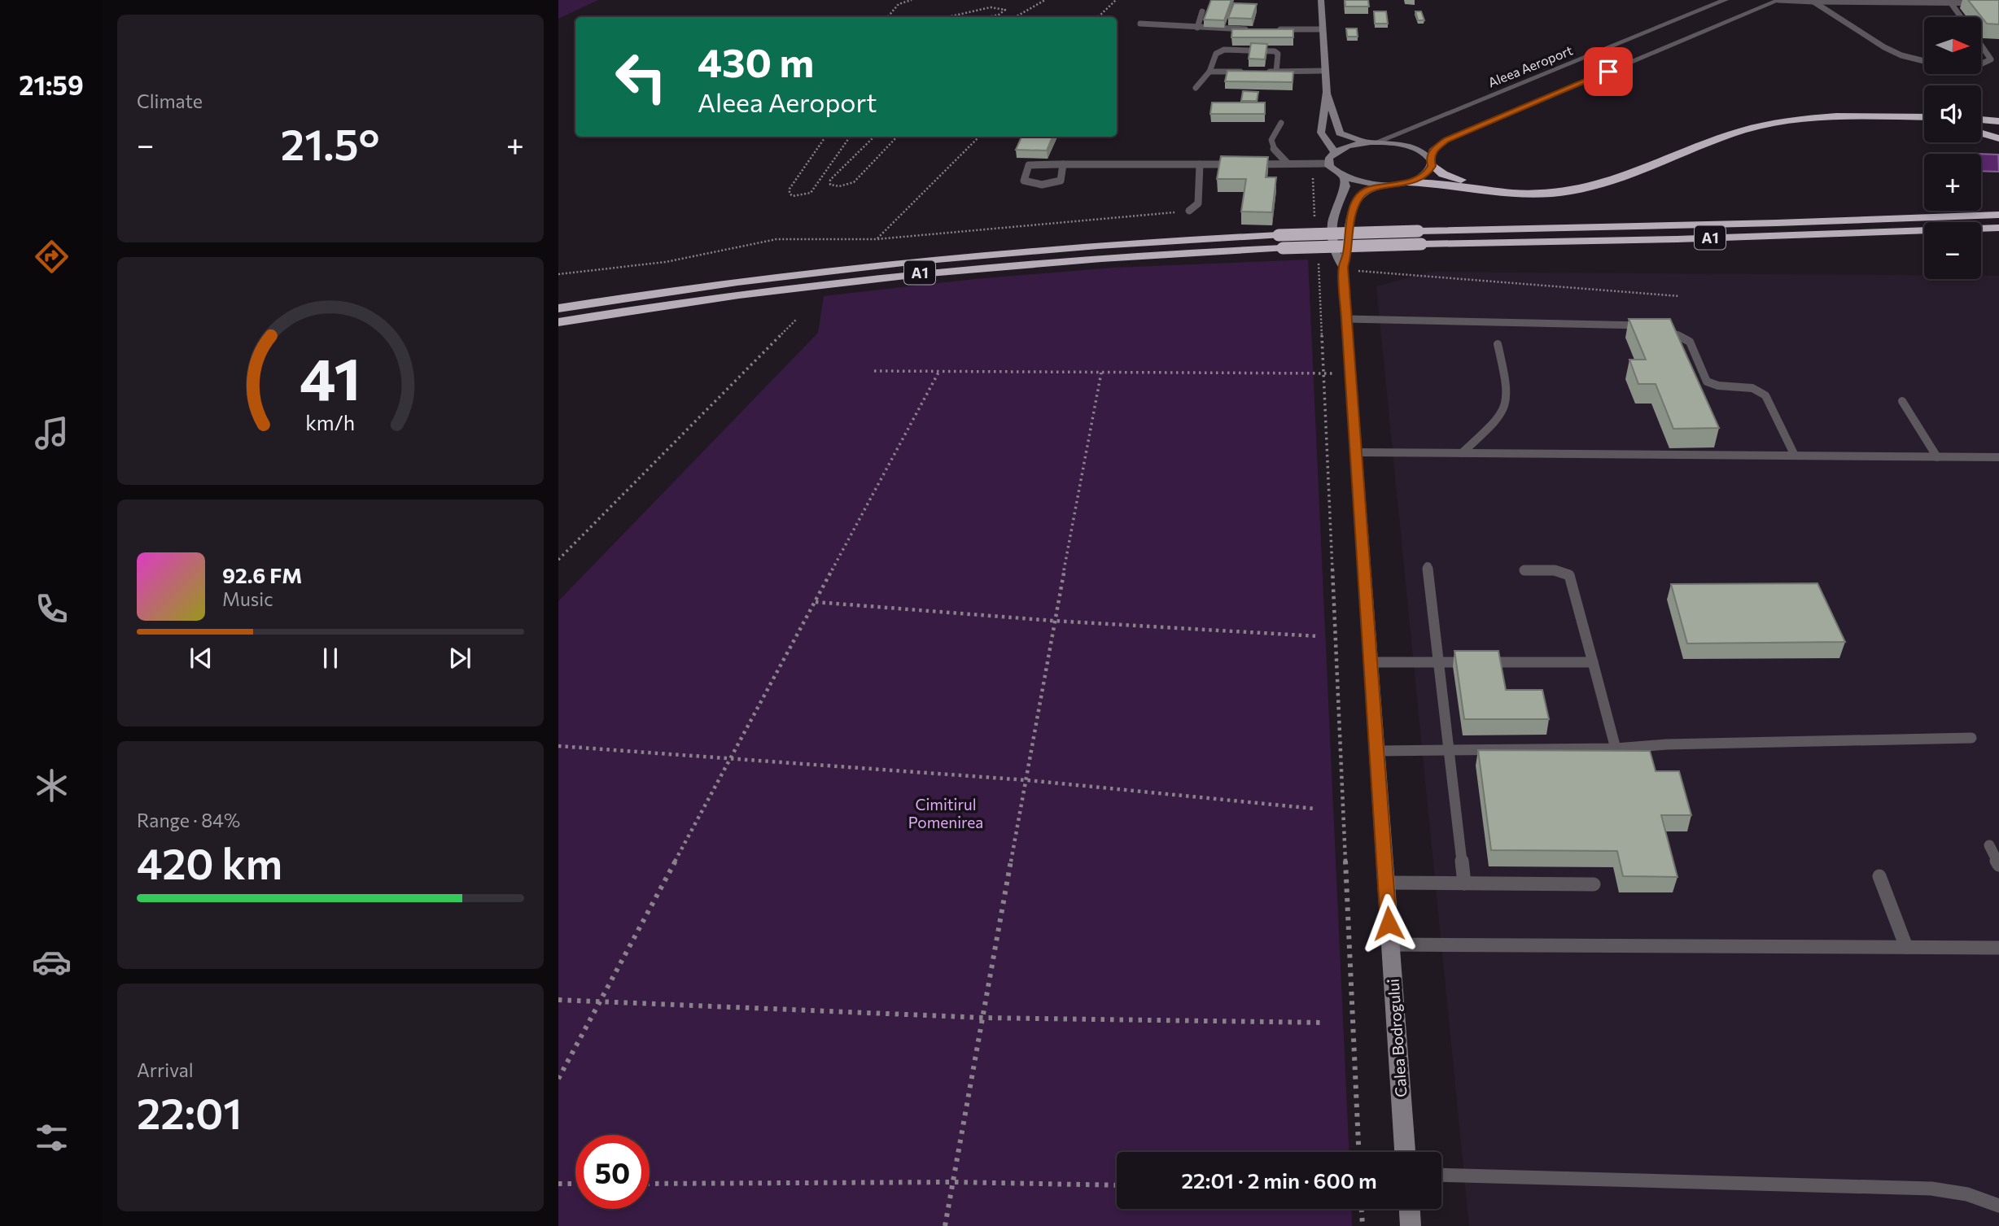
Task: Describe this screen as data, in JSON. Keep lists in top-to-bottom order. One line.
{"streets":{"highway":["A1"],"main road":["Calea Bodrogului"],"street":["Aleea Aeroport"]},"parks":["Cimitirul Pomenirea"],"north":"right","page":{"tabs":"21:59","tile":["Climate",["Range · 84%","420 km"],["Arrival","22:01"]],"map_buttons":["+","−"],"turn":["430 m","Aleea Aeroport"],"heat":["−","21.5°","+"],"song":["92.6 FM","Music"],"limit":"50","trip":"22:01 · 2 min · 600 m","gauge":["41","km/h"]}}
